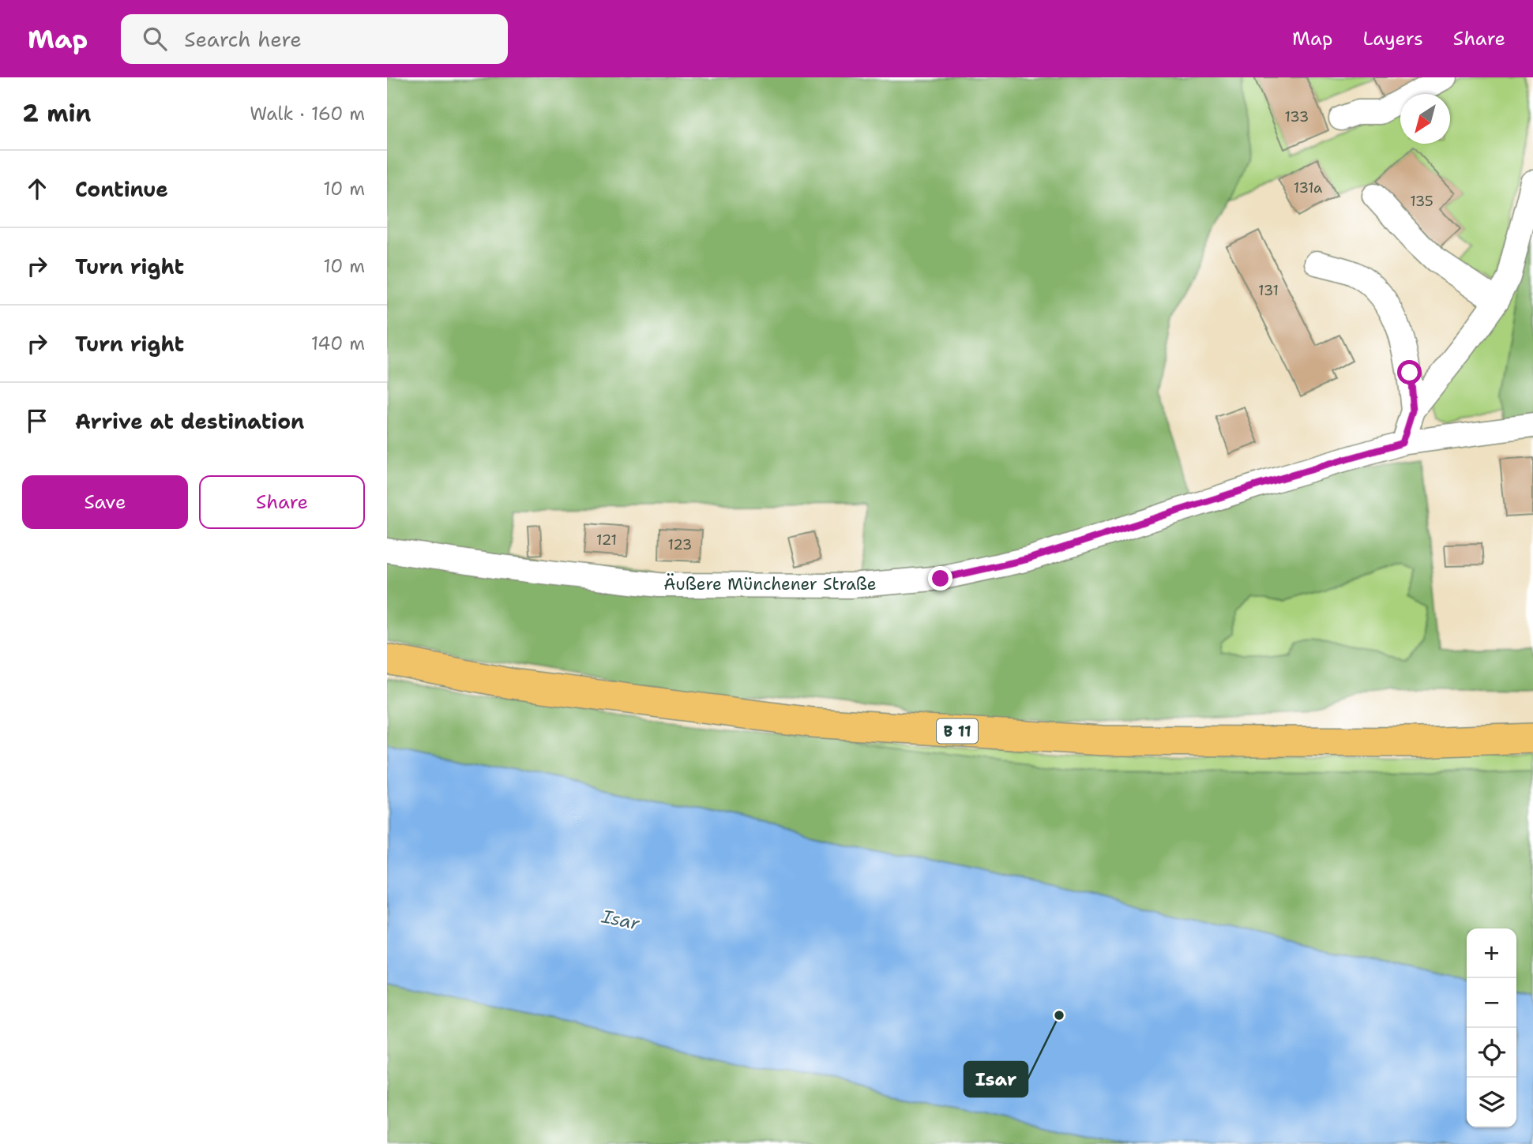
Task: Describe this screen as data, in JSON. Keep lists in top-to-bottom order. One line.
{"streets":{"main road":["B 11"],"street":["Äußere Münchener Straße"]},"water":["Isar"],"places":["Isar"],"house_numbers":["133","131a","135","131","121","123"],"north":"bottom left","page":{"header":"Map","search":"Search here","nav":["Map","Layers","Share"],"heading":["2 min","Walk · 160 m"],"list":[["Continue","10 m"],["Turn right","10 m"],["Turn right","140 m"],"Arrive at destination"],"buttons":["Save","Share"],"map_buttons":["+","−"]}}
